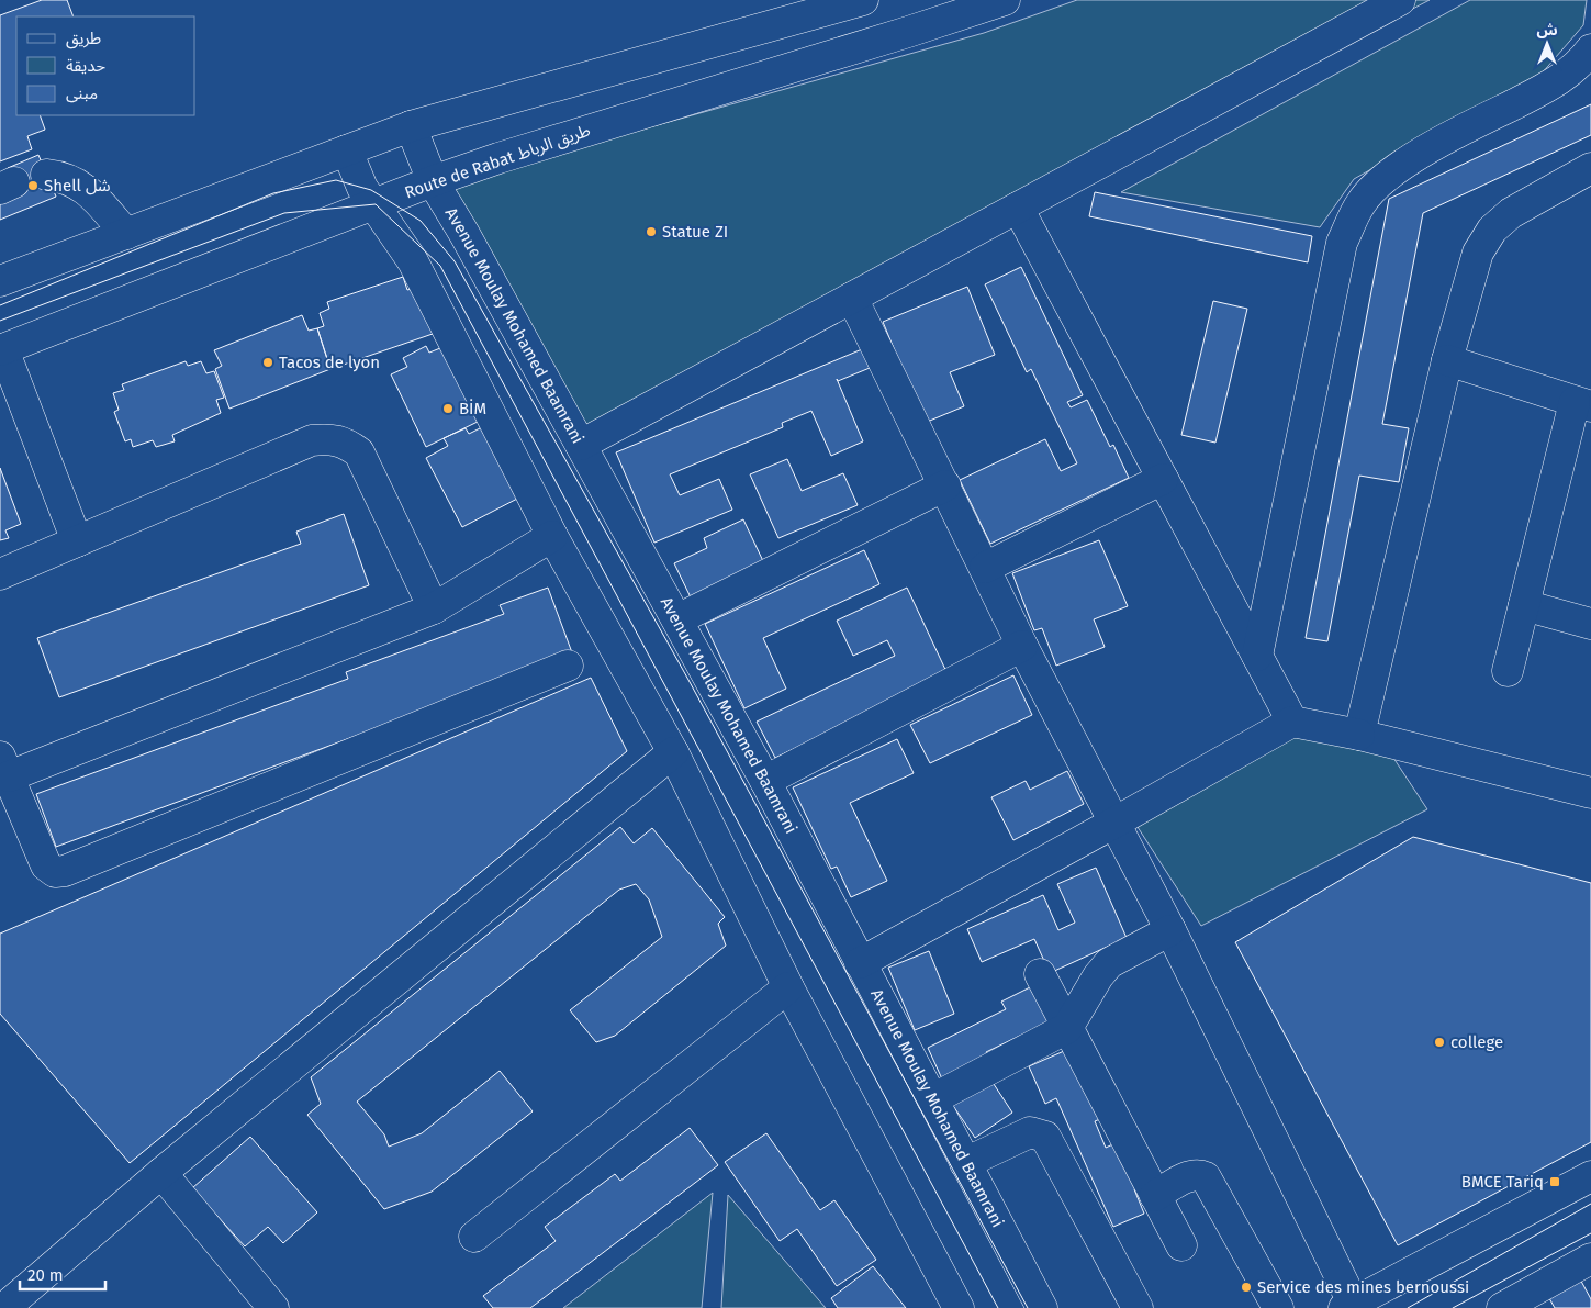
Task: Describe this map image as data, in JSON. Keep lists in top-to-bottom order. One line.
{"streets":{"street":["Route de Rabat طريق الرباط","Avenue Moulay Mohamed Baamrani"]},"crossings":[["Route de Rabat طريق الرباط","Avenue Moulay Mohamed Baamrani"]],"places":{"other":["Shell شل","Statue ZI","Tacos de lyon","BİM","college","Service des mines bernoussi"],"transit":["BMCE Tariq"]},"legend":["طريق","حديقة","مبنى"],"scale_bar":"20 m","north":"top"}
